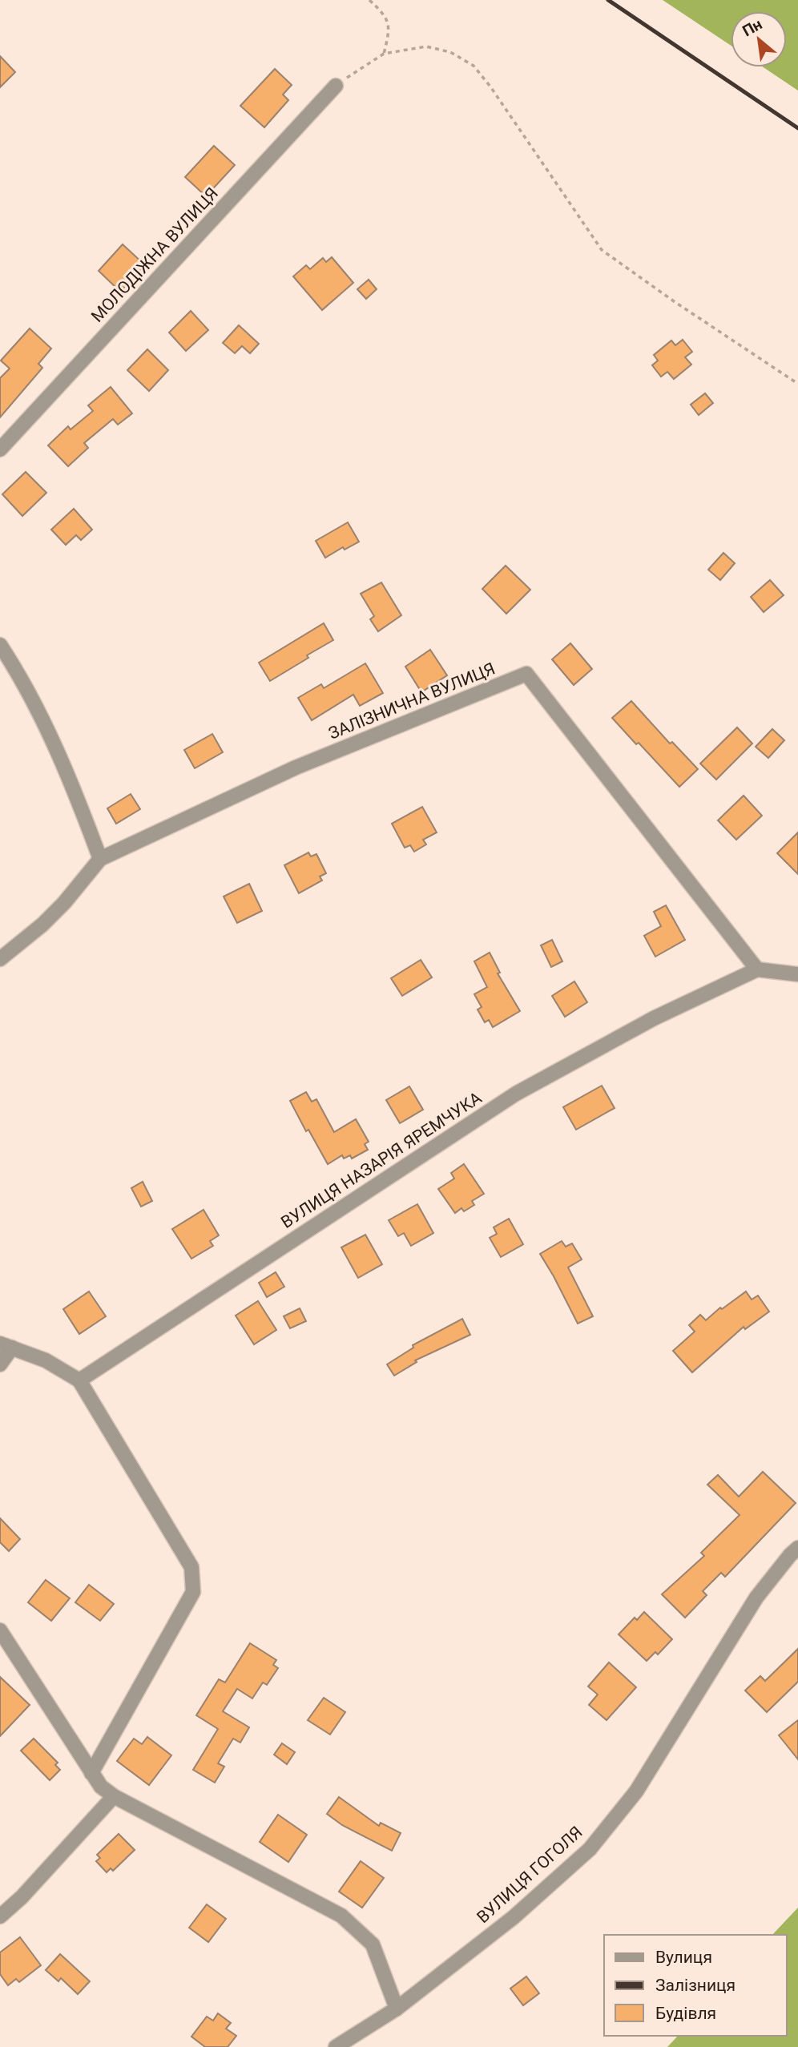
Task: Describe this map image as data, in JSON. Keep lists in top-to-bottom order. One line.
{"streets":{"street":["МОЛОДІЖНА ВУЛИЦЯ","ЗАЛІЗНИЧНА ВУЛИЦЯ","ВУЛИЦЯ НАЗАРІЯ ЯРЕМЧУКА","ВУЛИЦЯ ГОГОЛЯ"]},"crossings":[["ЗАЛІЗНИЧНА ВУЛИЦЯ","ВУЛИЦЯ НАЗАРІЯ ЯРЕМЧУКА"]],"legend":["Вулиця","Залізниця","Будівля"],"north":"top left"}
